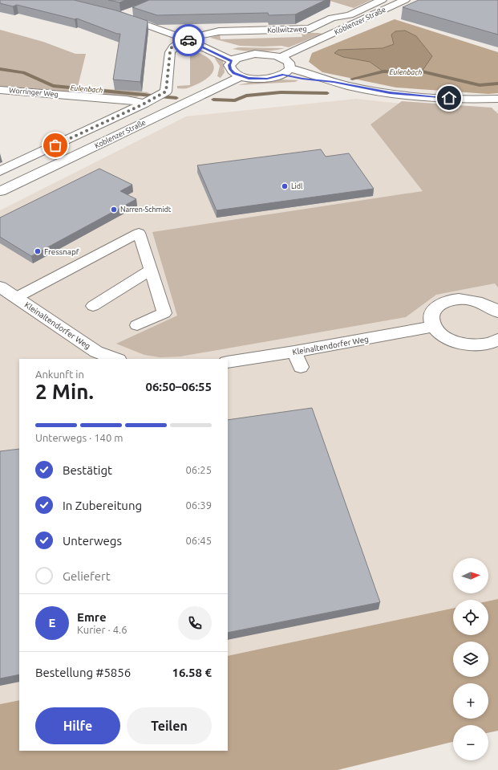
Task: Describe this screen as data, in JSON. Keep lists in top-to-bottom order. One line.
{"streets":{"street":["Koblenzer Straße","Kollwitzweg","Worringer Weg","Kleinaltendorfer Weg"]},"water":["Eulenbach"],"places":["Lidl","Narren-Schmidt","Fressnapf"],"north":"right","page":{"heading":["2 Min.","Ankunft in","06:50–06:55"],"panel":["Emre","Kurier · 4.6","Bestellung #5856","16.58 €"],"bar":"Unterwegs · 140 m","list":[["Bestätigt","06:25"],["In Zubereitung","06:39"],["Unterwegs","06:45"],"Geliefert"],"map_buttons":["+","−"],"round":"E","buttons":["Hilfe","Teilen"]}}
